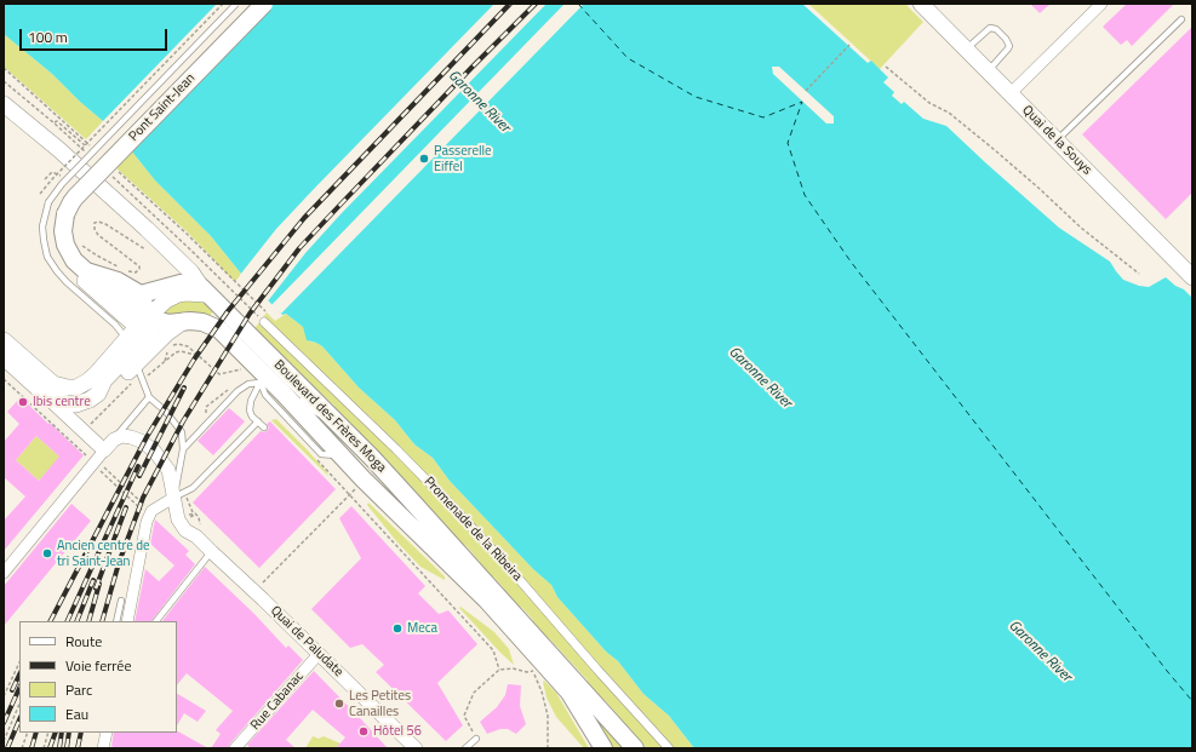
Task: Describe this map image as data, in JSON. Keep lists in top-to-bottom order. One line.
{"streets":{"main road":["Pont Saint-Jean","Quai de la Souys","Boulevard des Frères Moga"],"street":["Promenade de la Ribeira","Quai de Paludate","Rue Cabanac"]},"crossings":[["Pont Saint-Jean","Boulevard des Frères Moga"],["Quai de Paludate","Rue Cabanac"]],"water":["Garonne River"],"places":["Passerelle Eiffel","Ibis centre","Ancien centre de tri Saint-Jean","Meca","Les Petites Canailles","Hôtel 56"],"legend":["Route","Voie ferrée","Parc","Eau"],"scale_bar":"100 m"}
